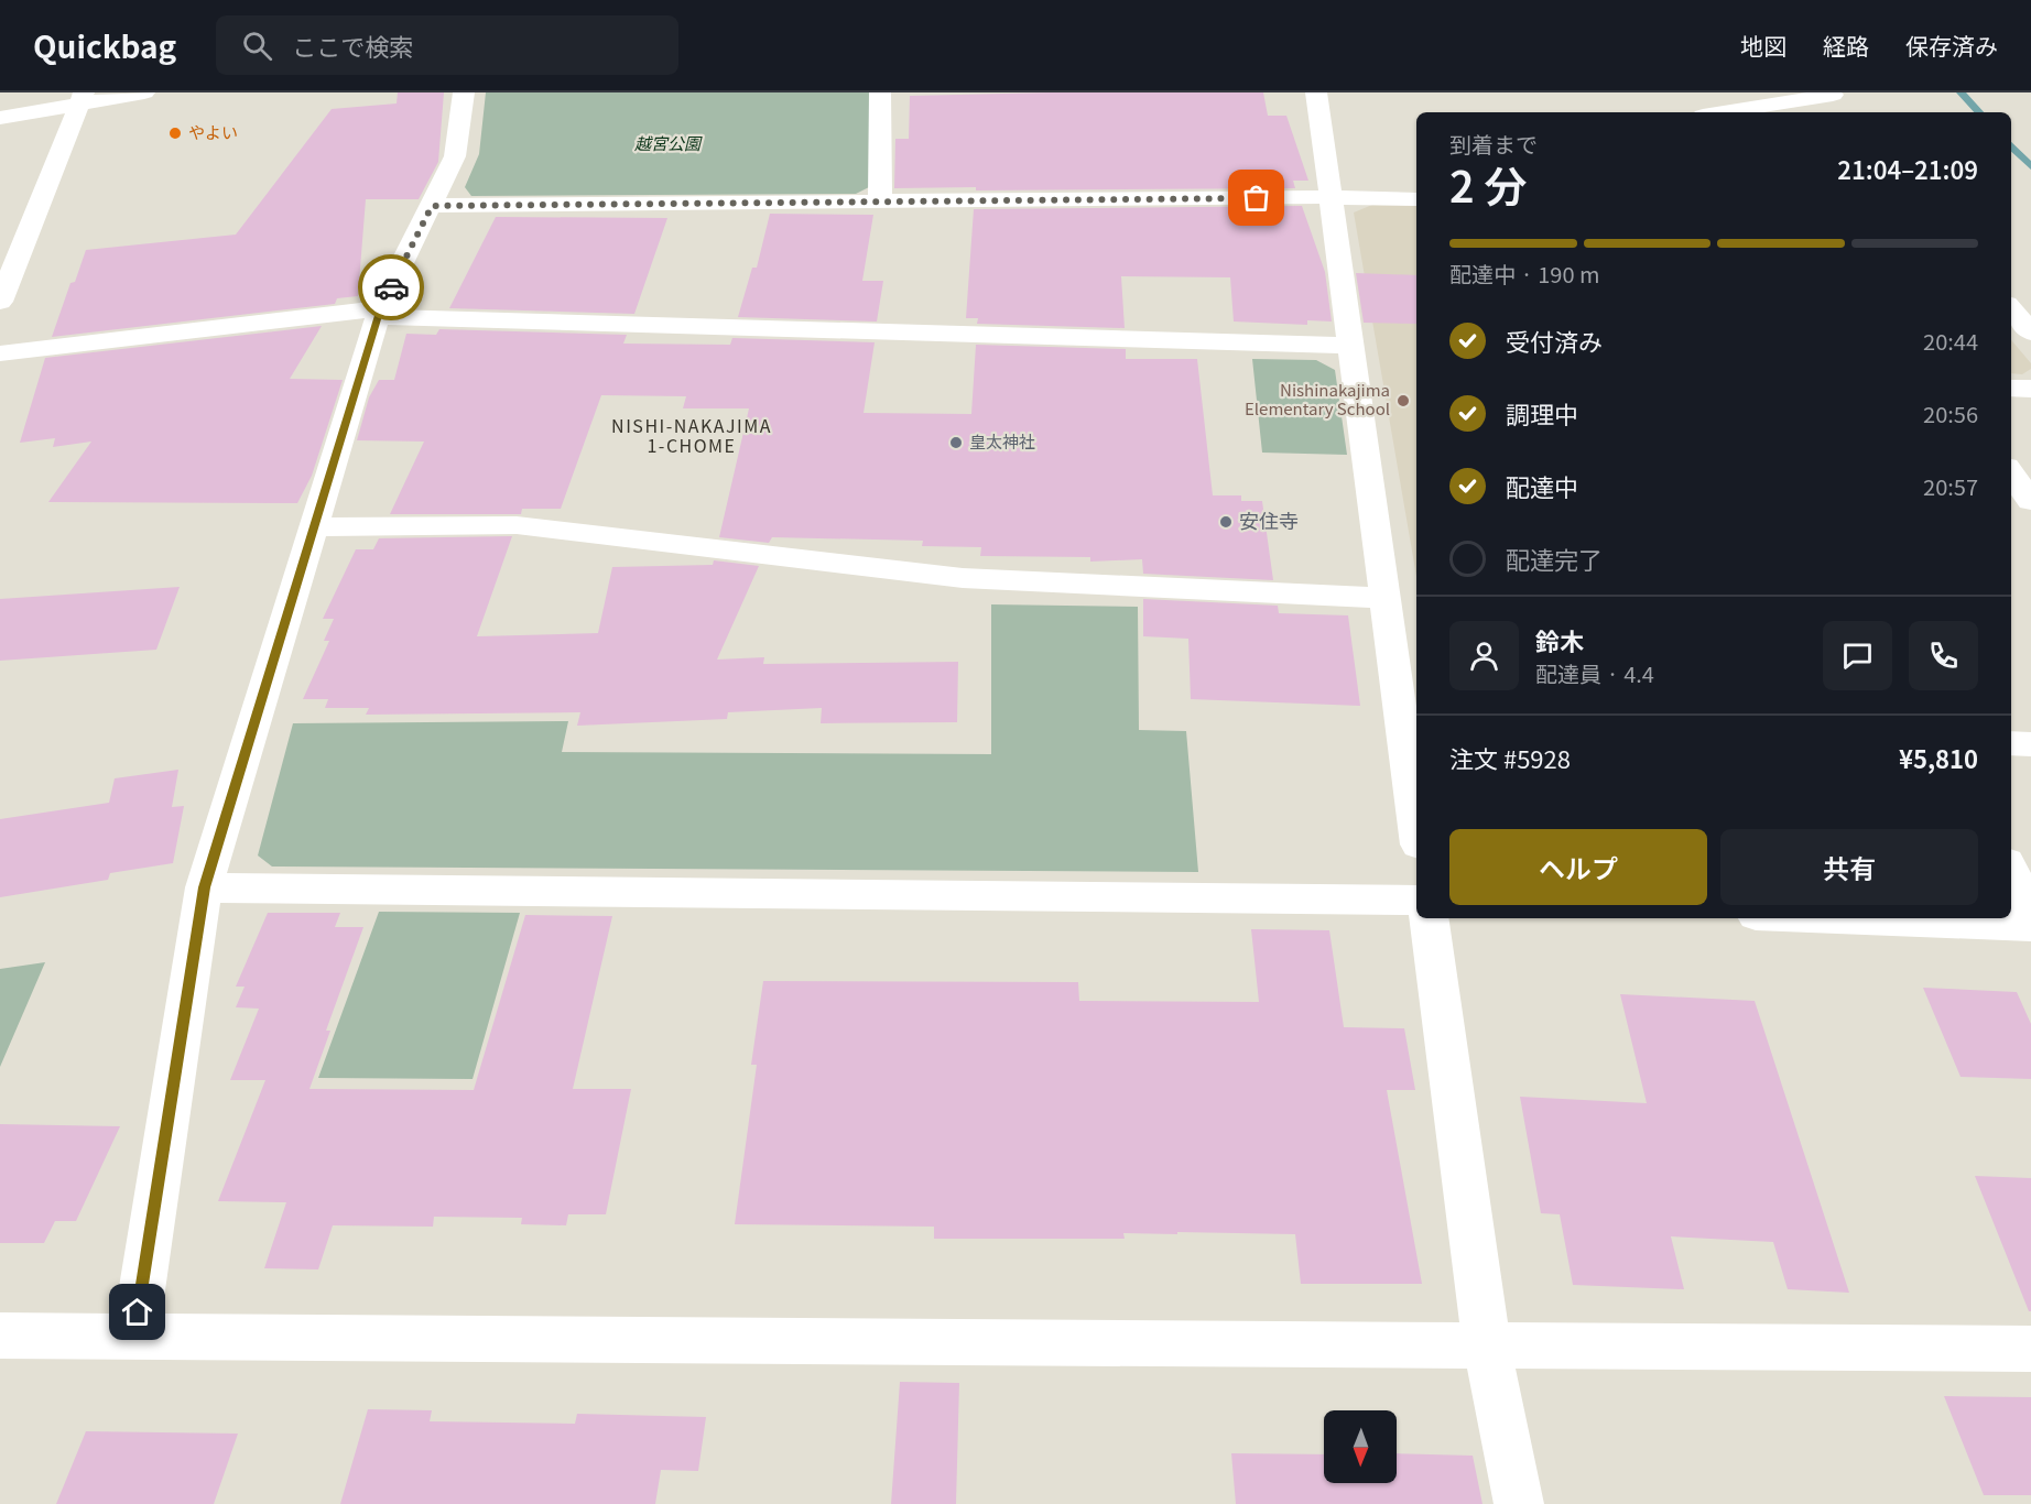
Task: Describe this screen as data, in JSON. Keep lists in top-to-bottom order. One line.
{"districts":["NISHI-NAKAJIMA 1-CHOME"],"parks":["越宮公園"],"places":["やよい","Nishinakajima Elementary School","皇太神社","安住寺"],"north":"bottom","page":{"header":"Quickbag","search":"ここで検索","nav":["地図","経路","保存済み"],"heading":["2 分","到着まで","21:04–21:09"],"panel":["鈴木","配達員 · 4.4","注文 #5928","¥5,810"],"bar":"配達中 · 190 m","list":[["受付済み","20:44"],["調理中","20:56"],["配達中","20:57"],"配達完了"],"buttons":["ヘルプ","共有"]}}
